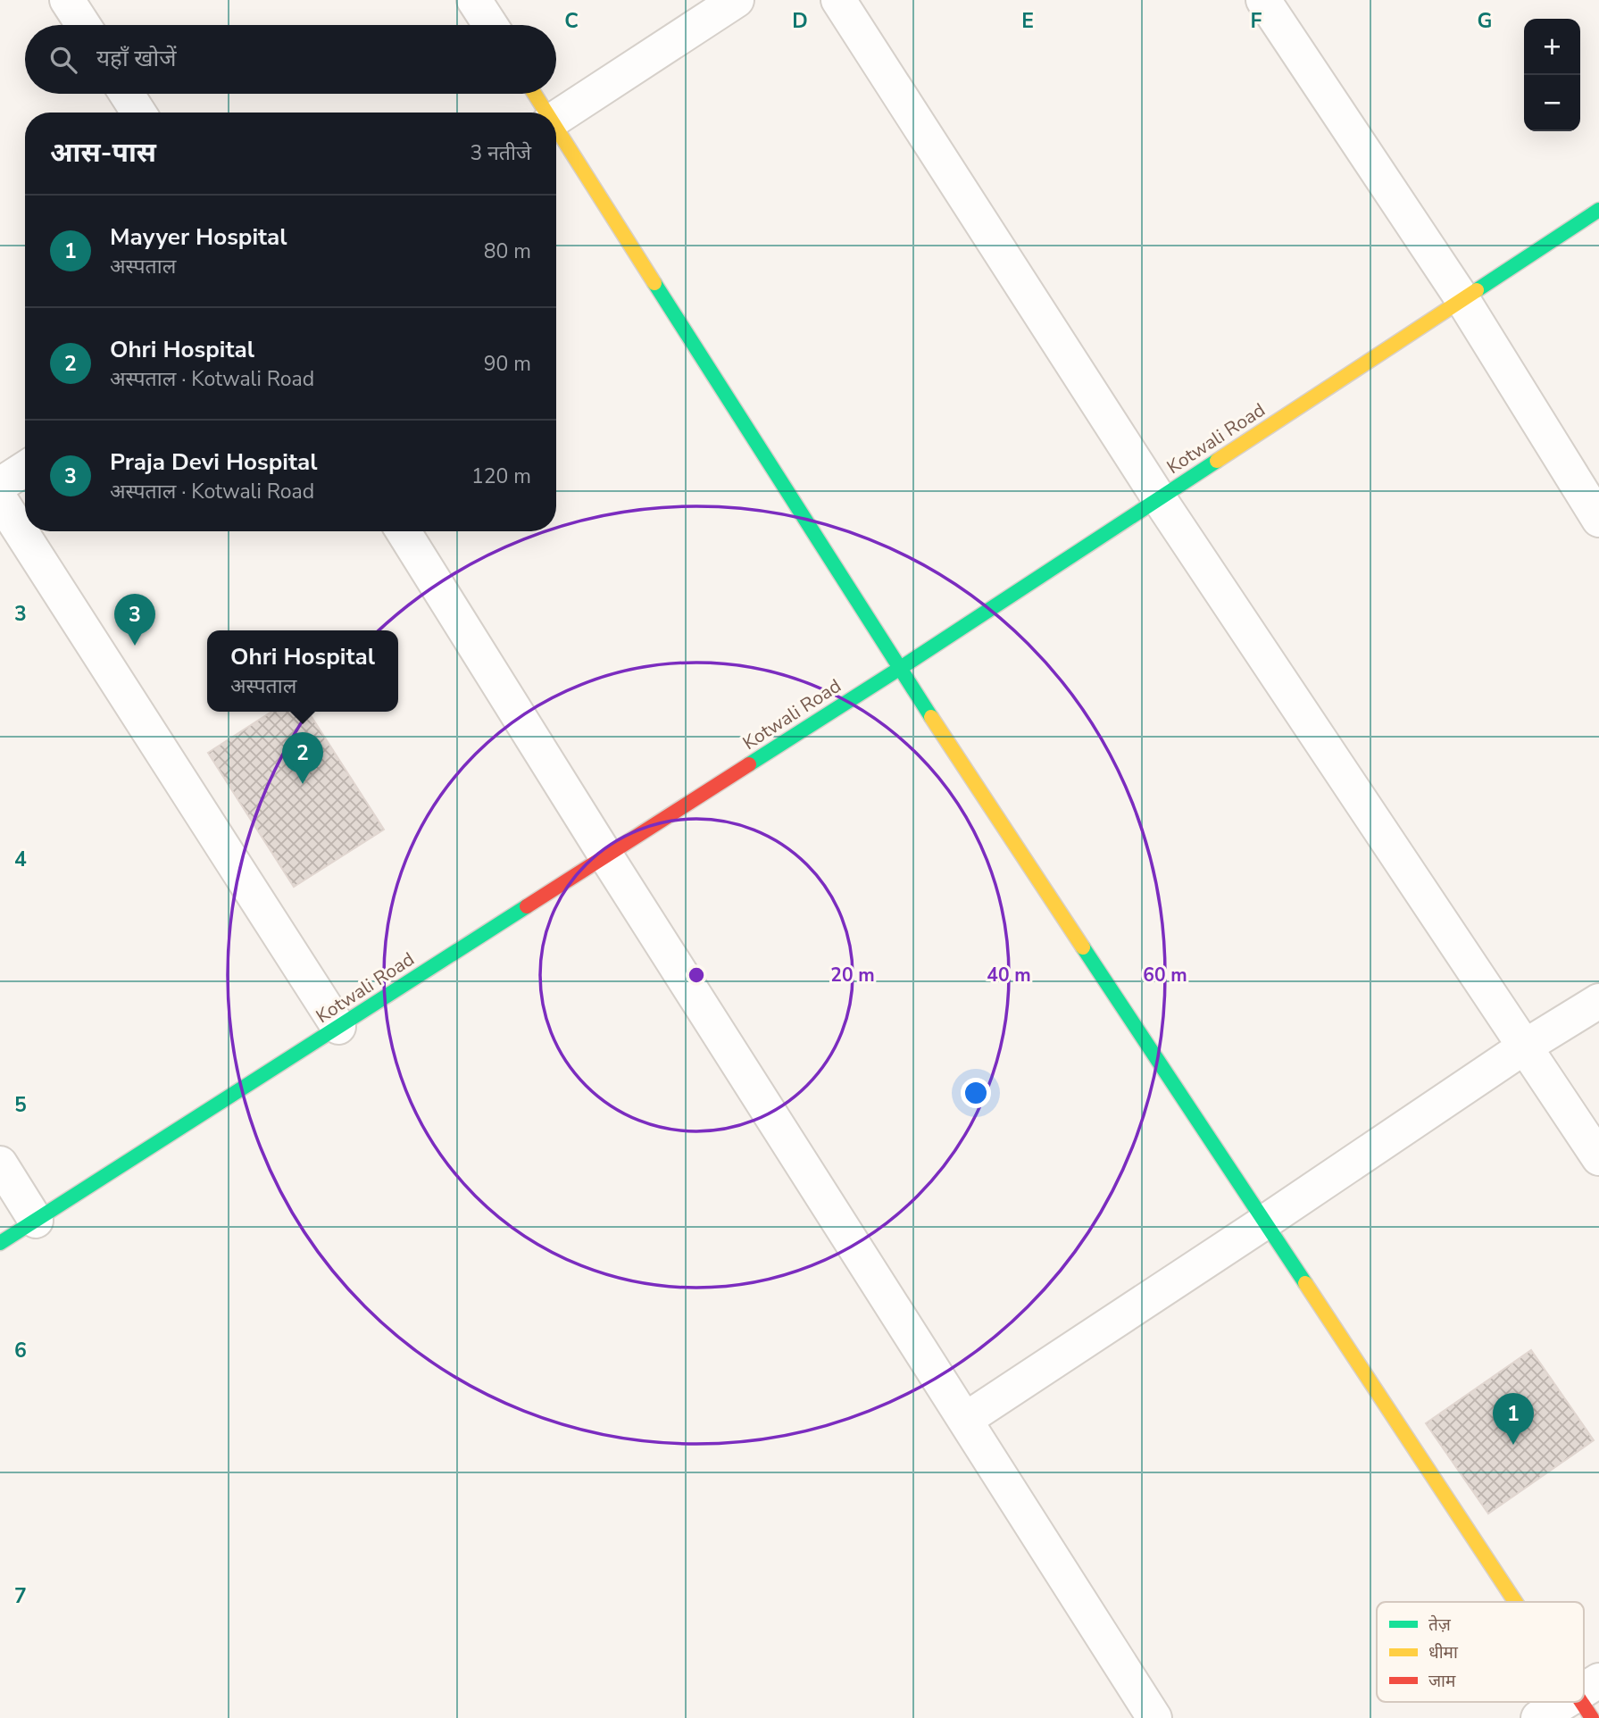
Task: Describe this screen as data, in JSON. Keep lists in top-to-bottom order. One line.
{"streets":{"street":["Kotwali Road"]},"legend":["तेज़","धीमा","जाम"],"page":{"map_buttons":["+","−"],"search":"यहाँ खोजें","heading":["आस-पास","3 नतीजे"],"list":[{"mark":"1","name":"Mayyer Hospital","note":"अस्पताल","value":"80 m"},{"mark":"2","name":"Ohri Hospital","note":"अस्पताल · Kotwali Road","value":"90 m"},{"mark":"3","name":"Praja Devi Hospital","note":"अस्पताल · Kotwali Road","value":"120 m"}],"pins":["3","2","1"],"popup":["Ohri Hospital","अस्पताल"]},"grid":{"columns":["C","D","E","F","G"],"rows":["3","4","5","6","7"]},"rings":["20 m","40 m","60 m"]}
